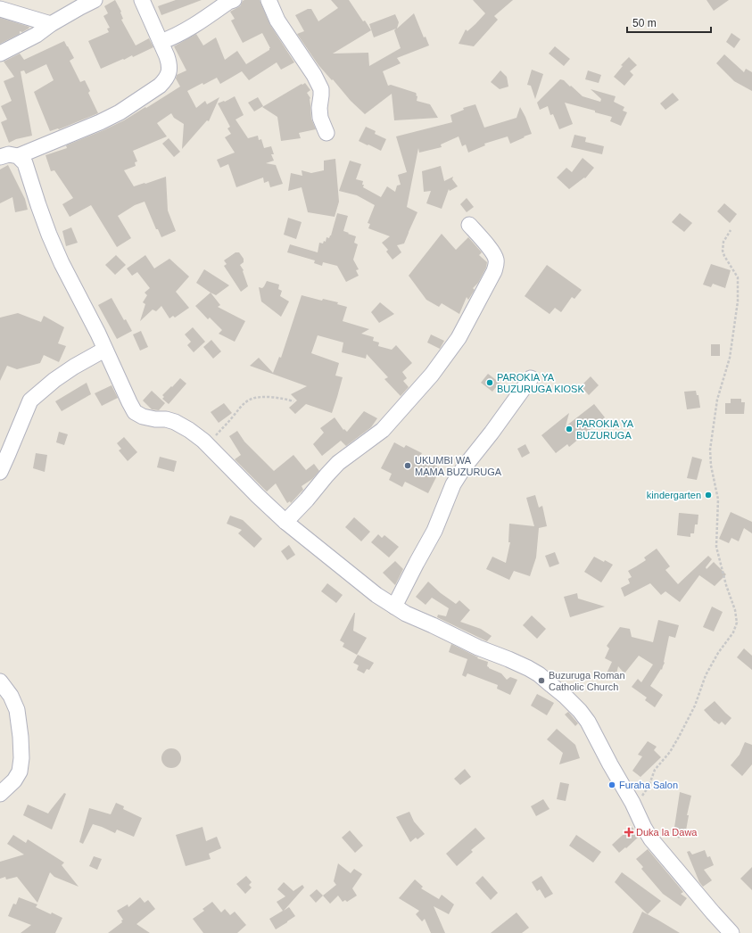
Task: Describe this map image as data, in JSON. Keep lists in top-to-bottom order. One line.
{"places":{"other":["PAROKIA YA BUZURUGA KIOSK","PAROKIA YA BUZURUGA","UKUMBI WA MAMA BUZURUGA","kindergarten","Buzuruga Roman Catholic Church","Furaha Salon"],"health":["Duka la Dawa"]},"scale_bar":"50 m"}
